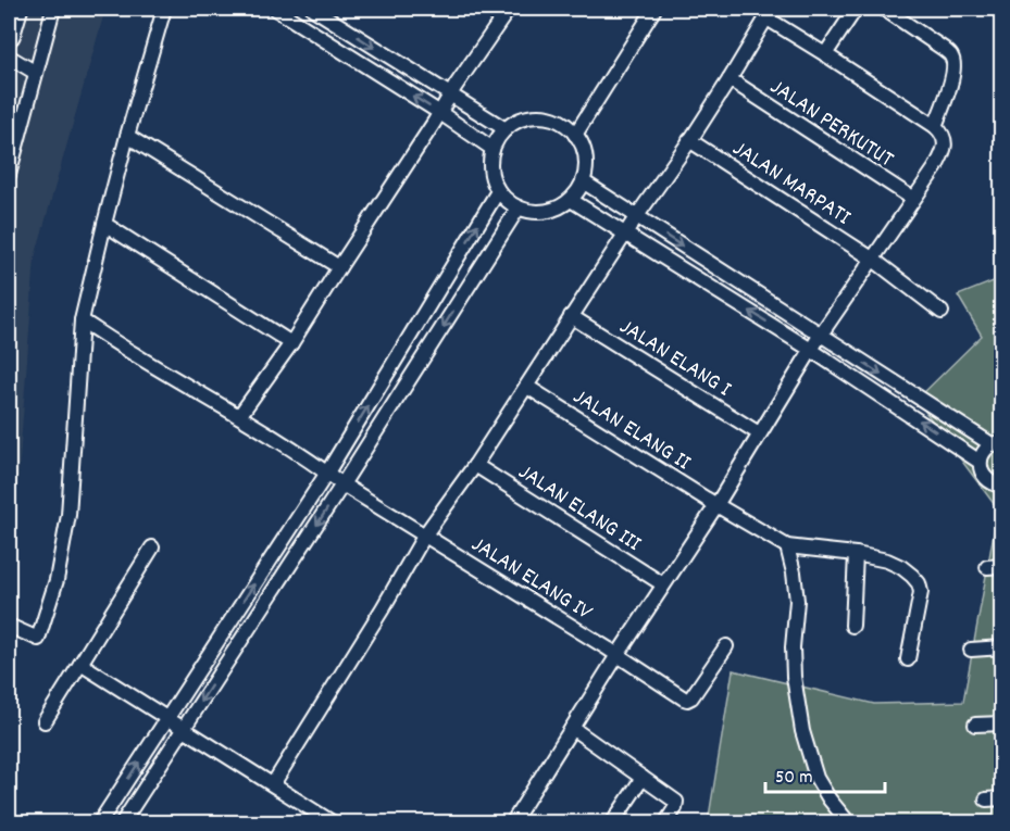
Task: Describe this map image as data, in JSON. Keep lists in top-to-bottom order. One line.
{"streets":{"street":["JALAN PERKUTUT","JALAN MARPATI","JALAN ELANG I","JALAN ELANG II","JALAN ELANG III","JALAN ELANG IV"]},"scale_bar":"50 m"}
